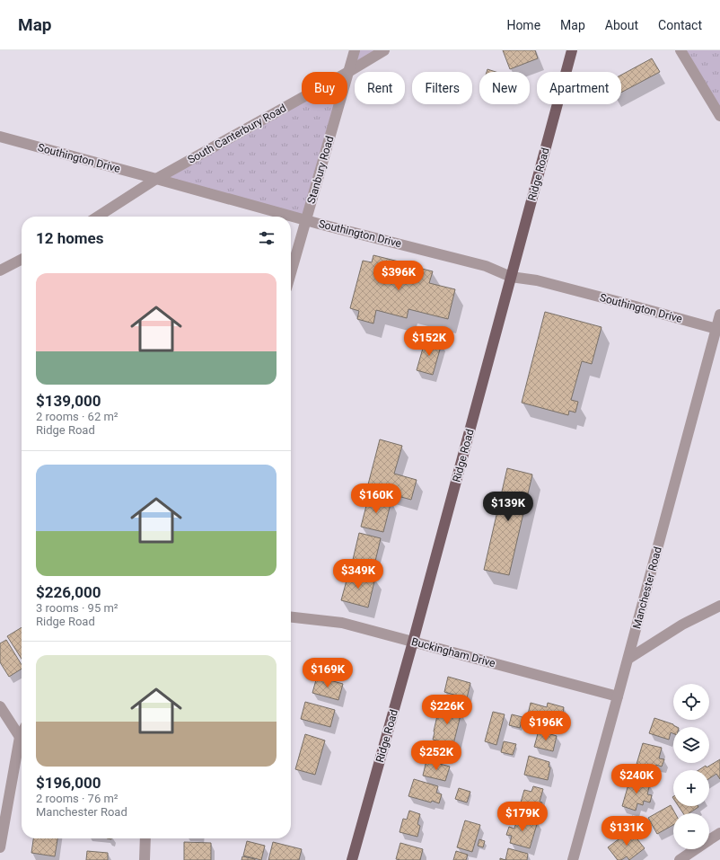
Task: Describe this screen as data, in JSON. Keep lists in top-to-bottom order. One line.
{"streets":{"main road":["Ridge Road"],"street":["South Canterbury Road","Southington Drive","Stanbury Road","Manchester Road","Buckingham Drive"]},"crossings":[["South Canterbury Road","Southington Drive"],["South Canterbury Road","Stanbury Road"],["Southington Drive","Stanbury Road"],["Southington Drive","Ridge Road"],["Southington Drive","Manchester Road"],["Ridge Road","Buckingham Drive"],["Manchester Road","Buckingham Drive"]],"page":{"header":"Map","nav":["Home","Map","About","Contact"],"chip":["Buy","Rent","Filters","New","Apartment"],"heading":"12 homes","list":[{"name":"$139,000","note":"2 rooms · 62 m² · Ridge Road"},{"name":"$226,000","note":"3 rooms · 95 m² · Ridge Road"},{"name":"$196,000","note":"2 rooms · 76 m² · Manchester Road"}],"price":["$396K","$152K","$160K","$139K","$349K","$169K","$226K","$196K","$252K","$240K","$179K","$131K"],"map_buttons":["+","−"]}}
